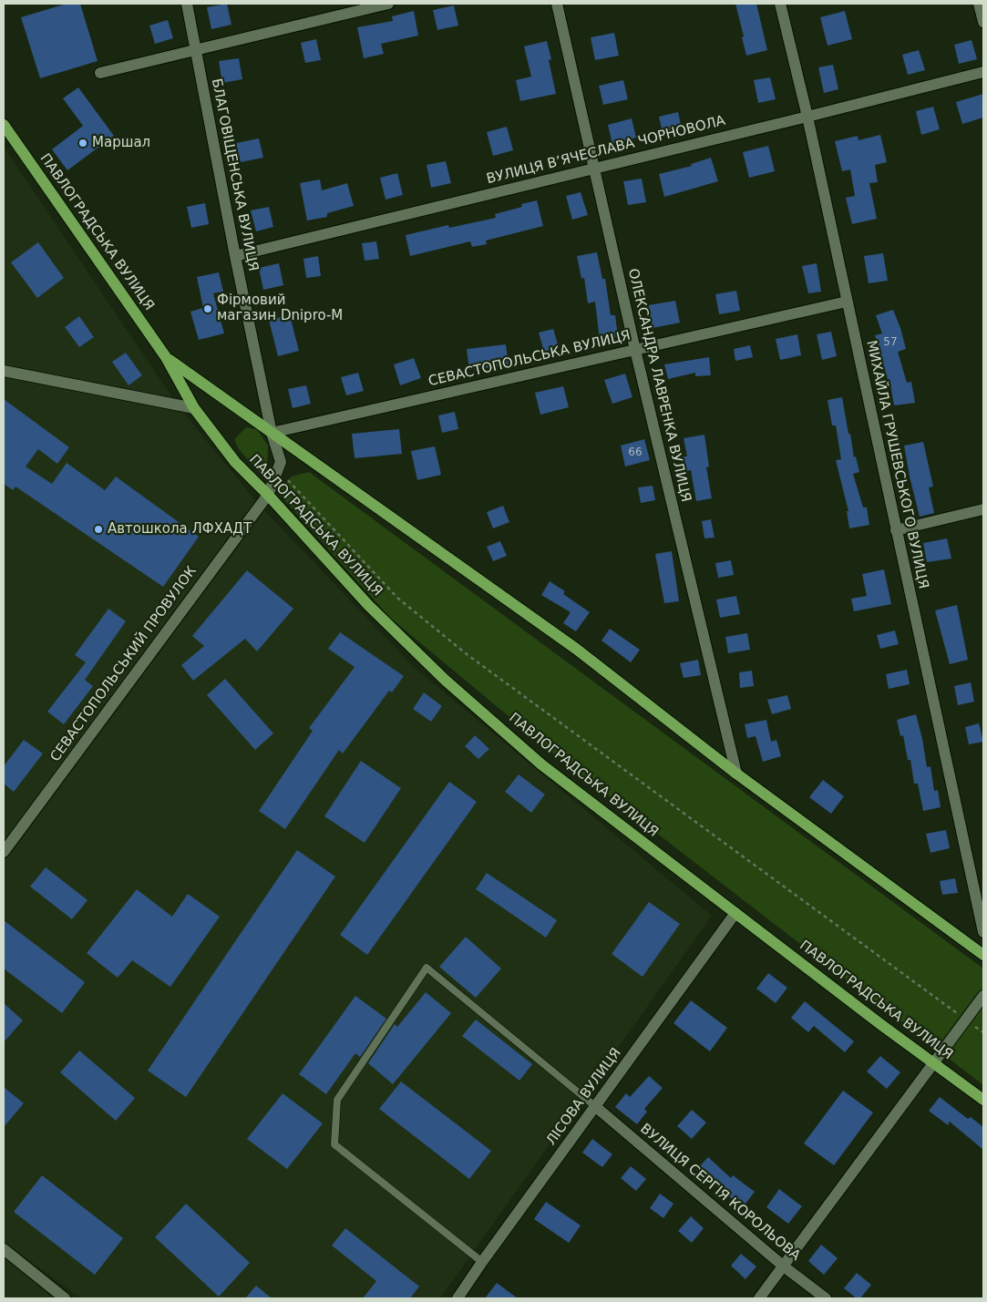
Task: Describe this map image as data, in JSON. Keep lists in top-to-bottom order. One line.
{"streets":{"main road":["ПАВЛОГРАДСЬКА ВУЛИЦЯ"],"street":["ВУЛИЦЯ В’ЯЧЕСЛАВА ЧОРНОВОЛА","БЛАГОВІЩЕНСЬКА ВУЛИЦЯ","СЕВАСТОПОЛЬСЬКА ВУЛИЦЯ","ОЛЕКСАНДРА ЛАВРЕНКА ВУЛИЦЯ","МИХАЙЛА ГРУШЕВСЬКОГО ВУЛИЦЯ","СЕВАСТОПОЛЬСЬКИЙ ПРОВУЛОК","ЛІСОВА ВУЛИЦЯ","ВУЛИЦЯ СЕРГІЯ КОРОЛЬОВА"]},"crossings":[["ВУЛИЦЯ В’ЯЧЕСЛАВА ЧОРНОВОЛА","БЛАГОВІЩЕНСЬКА ВУЛИЦЯ"],["ВУЛИЦЯ В’ЯЧЕСЛАВА ЧОРНОВОЛА","ОЛЕКСАНДРА ЛАВРЕНКА ВУЛИЦЯ"],["ВУЛИЦЯ В’ЯЧЕСЛАВА ЧОРНОВОЛА","МИХАЙЛА ГРУШЕВСЬКОГО ВУЛИЦЯ"],["БЛАГОВІЩЕНСЬКА ВУЛИЦЯ","ПАВЛОГРАДСЬКА ВУЛИЦЯ"],["БЛАГОВІЩЕНСЬКА ВУЛИЦЯ","СЕВАСТОПОЛЬСЬКА ВУЛИЦЯ"],["БЛАГОВІЩЕНСЬКА ВУЛИЦЯ","СЕВАСТОПОЛЬСЬКИЙ ПРОВУЛОК"],["ПАВЛОГРАДСЬКА ВУЛИЦЯ","СЕВАСТОПОЛЬСЬКА ВУЛИЦЯ"],["ПАВЛОГРАДСЬКА ВУЛИЦЯ","ОЛЕКСАНДРА ЛАВРЕНКА ВУЛИЦЯ"],["ПАВЛОГРАДСЬКА ВУЛИЦЯ","СЕВАСТОПОЛЬСЬКИЙ ПРОВУЛОК"],["ПАВЛОГРАДСЬКА ВУЛИЦЯ","ЛІСОВА ВУЛИЦЯ"],["СЕВАСТОПОЛЬСЬКА ВУЛИЦЯ","ОЛЕКСАНДРА ЛАВРЕНКА ВУЛИЦЯ"],["СЕВАСТОПОЛЬСЬКА ВУЛИЦЯ","МИХАЙЛА ГРУШЕВСЬКОГО ВУЛИЦЯ"],["ЛІСОВА ВУЛИЦЯ","ВУЛИЦЯ СЕРГІЯ КОРОЛЬОВА"]],"places":["Маршал","Фірмовий магазин Dnipro-M","Автошкола ЛФХАДТ"],"house_numbers":["57","66"]}
